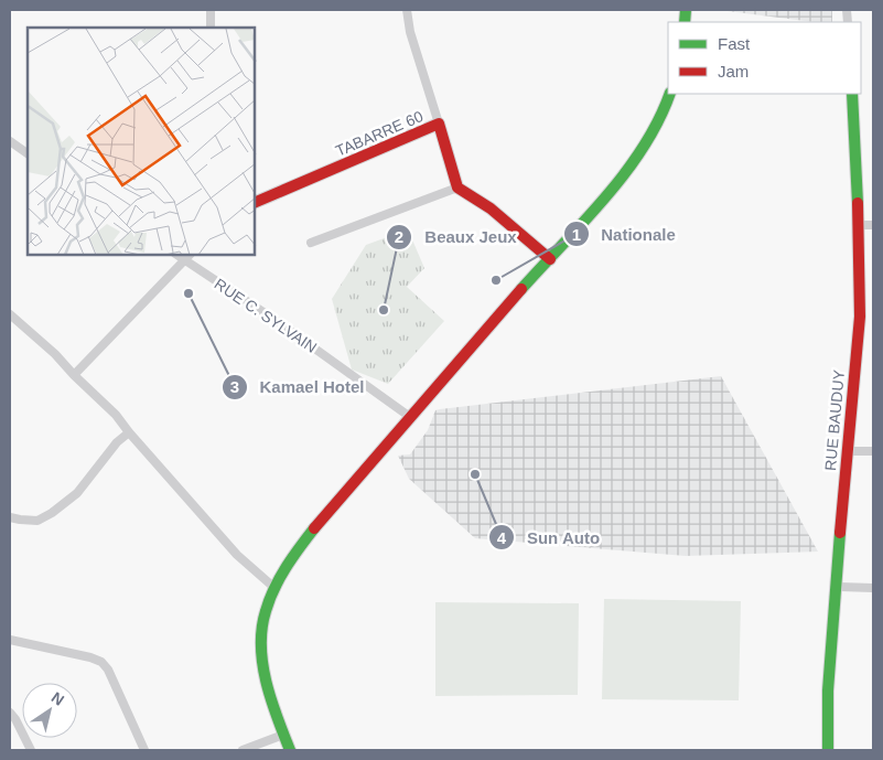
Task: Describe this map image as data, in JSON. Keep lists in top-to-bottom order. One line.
{"streets":{"street":["TABARRE 60","RUE C. SYLVAIN","RUE BAUDUY"]},"places":["Nationale","Kamael Hotel","Beaux Jeux","Sun Auto"],"legend":["Fast","Jam"],"north":"top right"}
